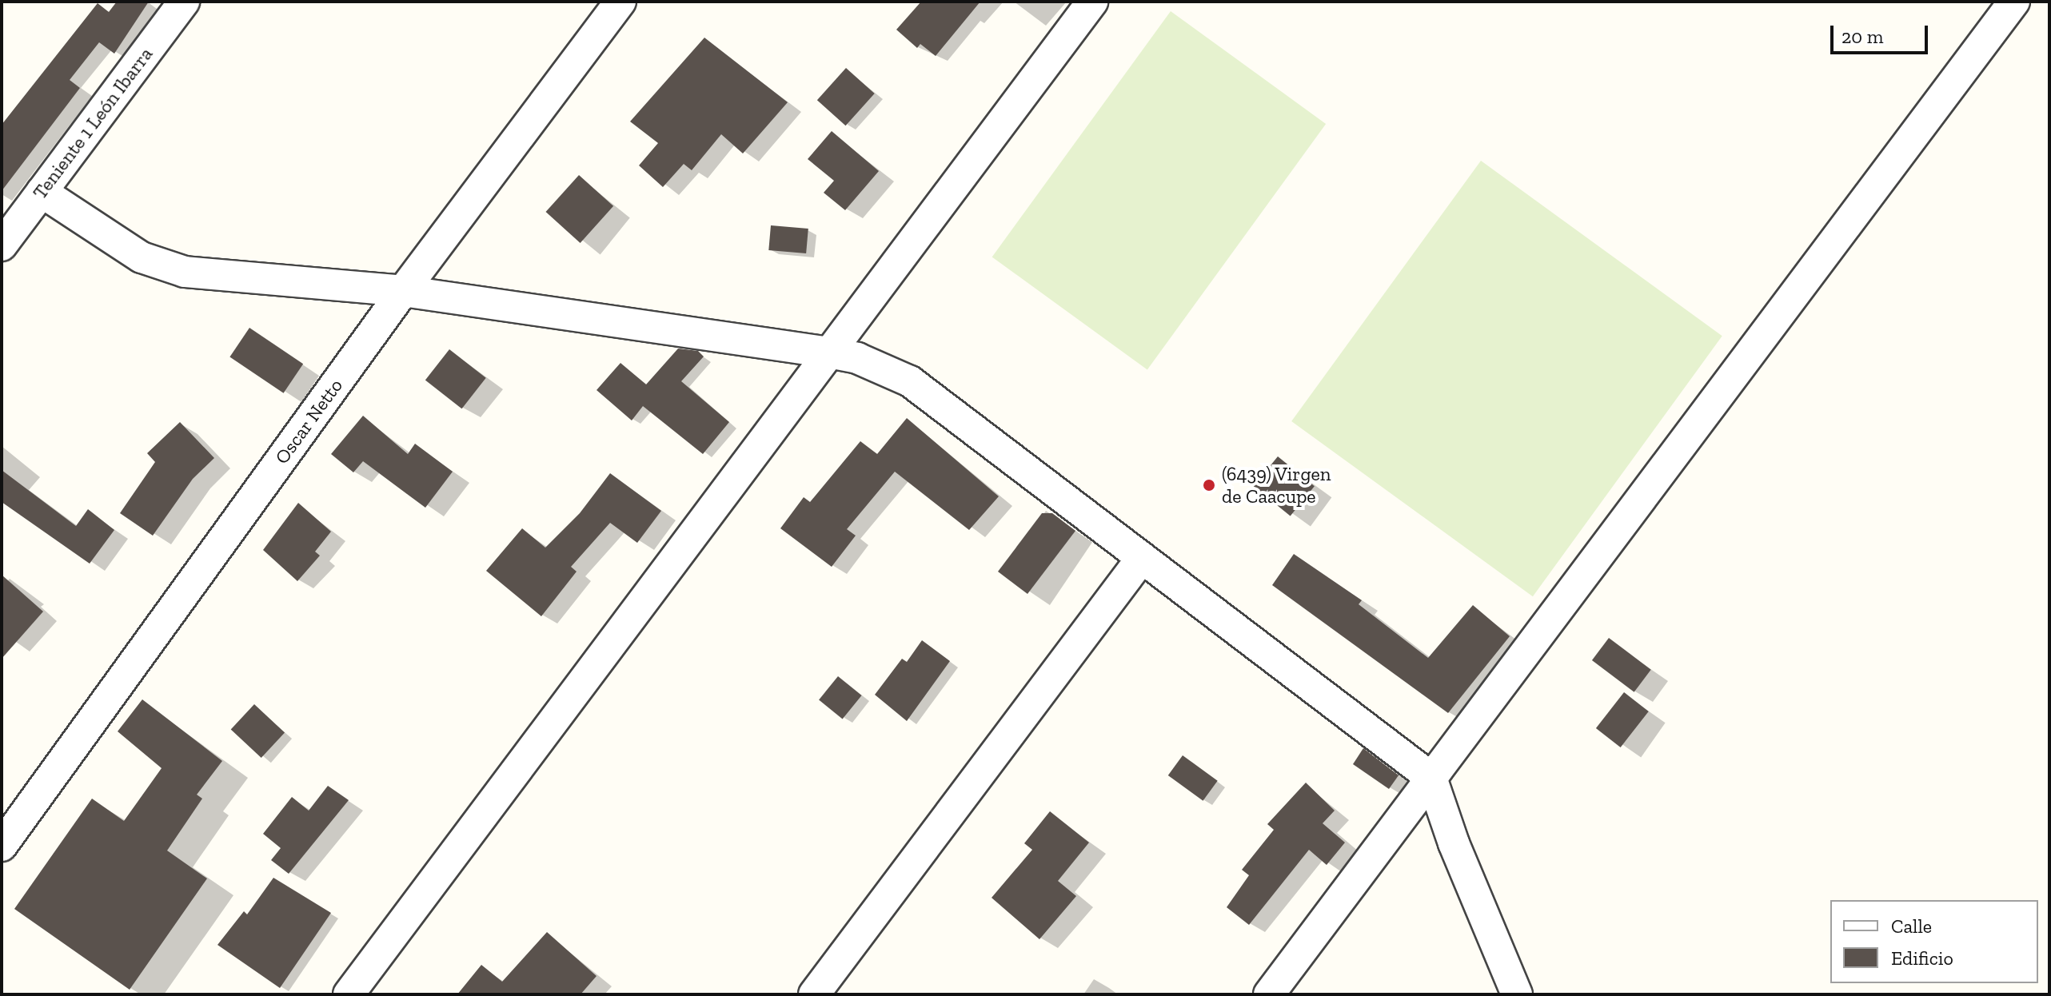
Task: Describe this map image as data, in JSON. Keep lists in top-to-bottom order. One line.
{"streets":{"street":["Teniente 1 León Ibarra","Oscar Netto"]},"places":["(6439) Virgen de Caacupe"],"legend":["Calle","Edificio"],"scale_bar":"20 m"}
